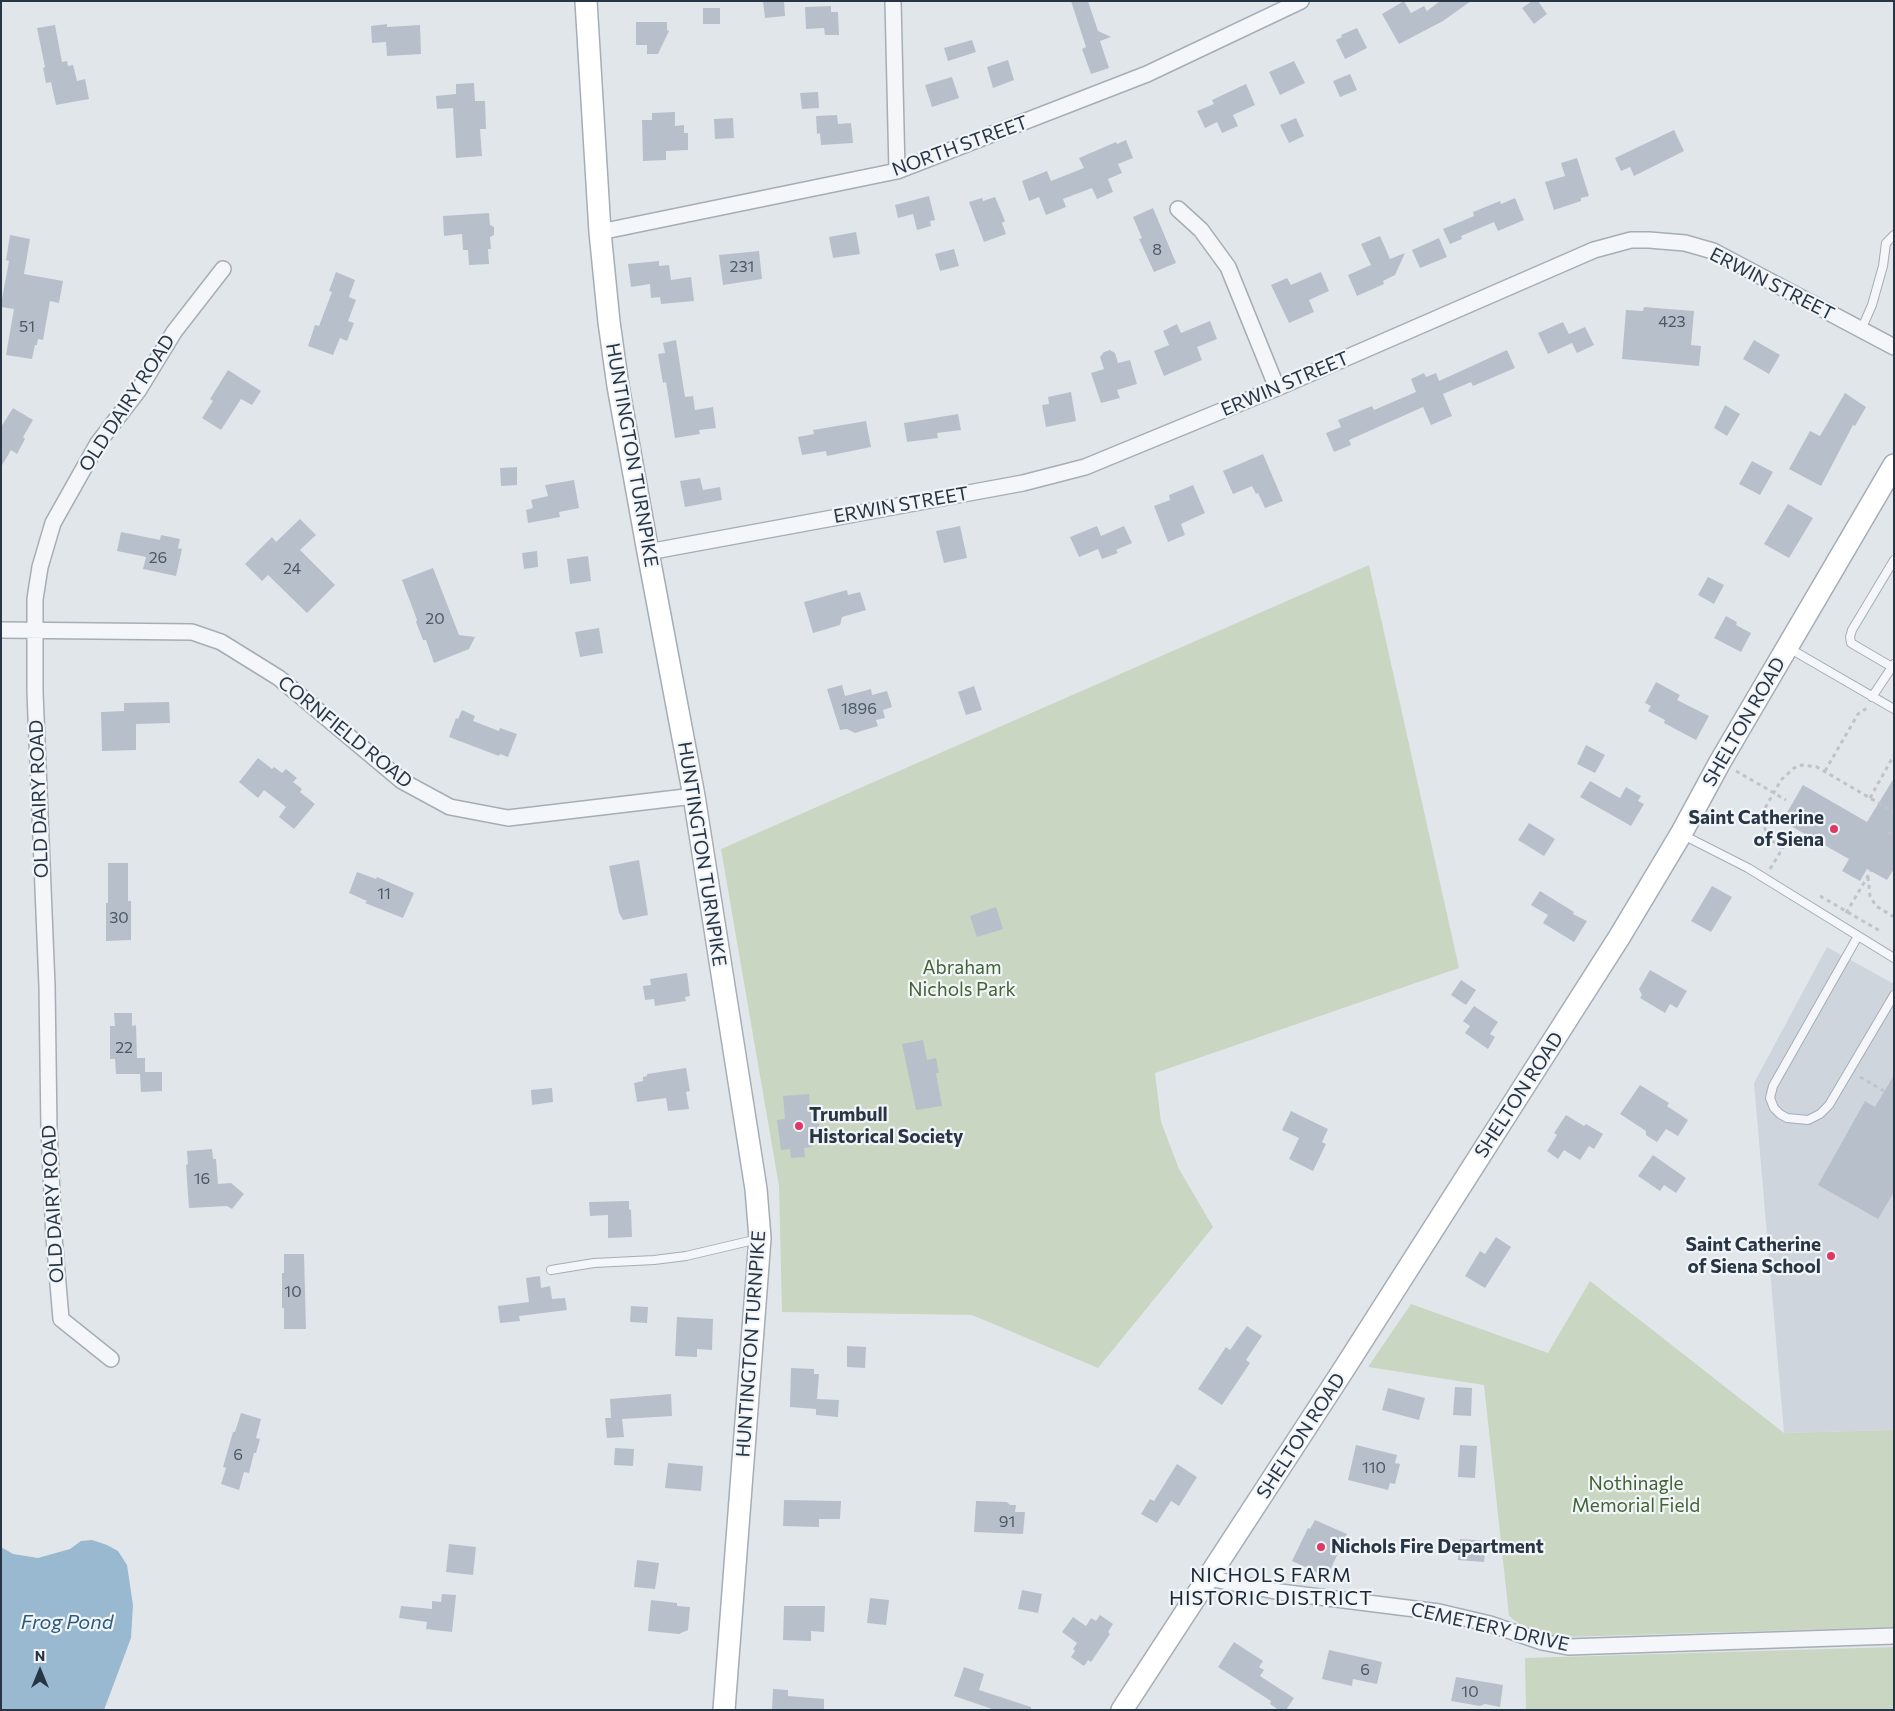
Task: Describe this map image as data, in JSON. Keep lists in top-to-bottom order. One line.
{"streets":{"main road":["HUNTINGTON TURNPIKE","SHELTON ROAD"],"street":["NORTH STREET","ERWIN STREET","OLD DAIRY ROAD","CORNFIELD ROAD","CEMETERY DRIVE"]},"crossings":[["NORTH STREET","HUNTINGTON TURNPIKE"],["ERWIN STREET","HUNTINGTON TURNPIKE"],["OLD DAIRY ROAD","CORNFIELD ROAD"],["HUNTINGTON TURNPIKE","CORNFIELD ROAD"],["SHELTON ROAD","CEMETERY DRIVE"]],"districts":["NICHOLS FARM HISTORIC DISTRICT"],"water":["Frog Pond"],"parks":["Abraham Nichols Park","Nothinagle Memorial Field"],"places":["Saint Catherine of Siena","Trumbull Historical Society","Saint Catherine of Siena School","Nichols Fire Department"],"house_numbers":["8","231","423","51","26","24","20","1896","11","30","22","16","10","6","110","91","6","10"],"north":"top"}
